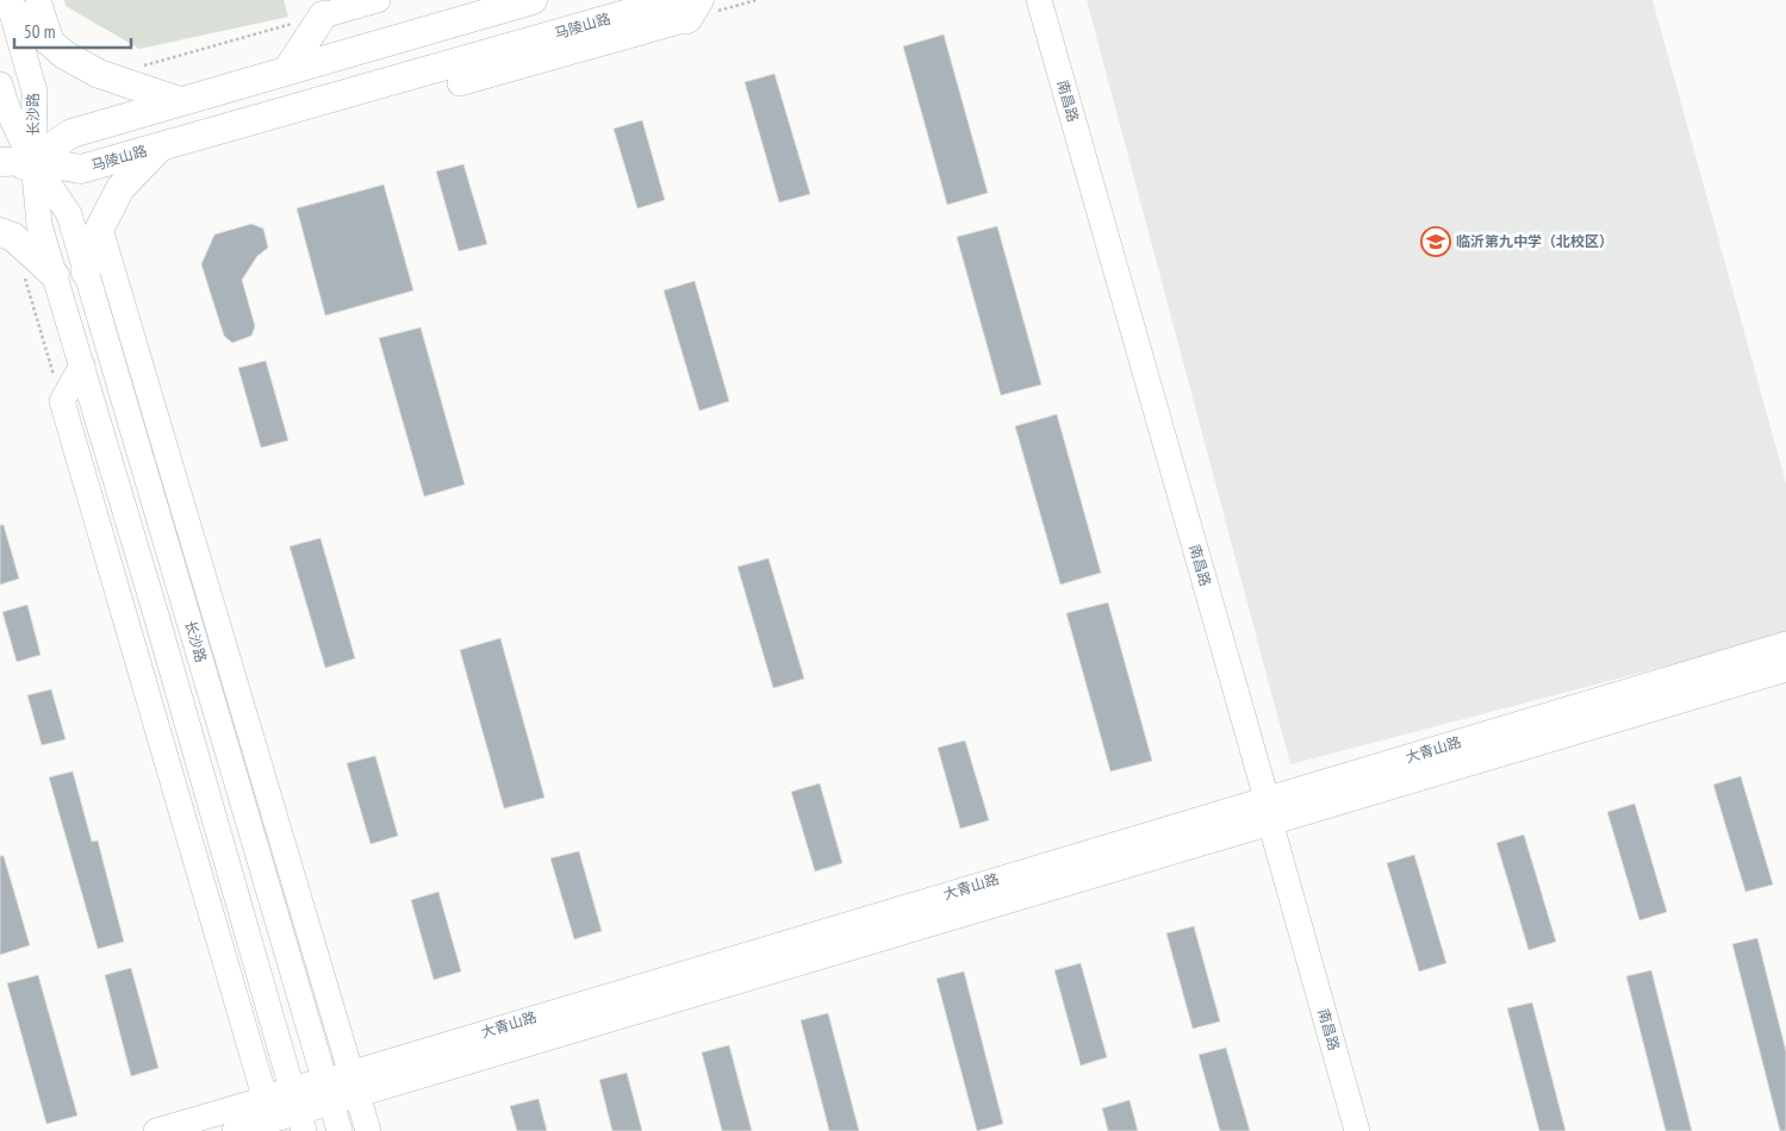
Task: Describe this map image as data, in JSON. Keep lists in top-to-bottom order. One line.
{"streets":{"main road":["马陵山路"],"street":["南昌路","长沙路","大青山路"]},"crossings":[["马陵山路","长沙路"],["南昌路","大青山路"],["长沙路","大青山路"]],"places":{"school or university":["临沂第九中学（北校区）"]},"scale_bar":"50 m"}
